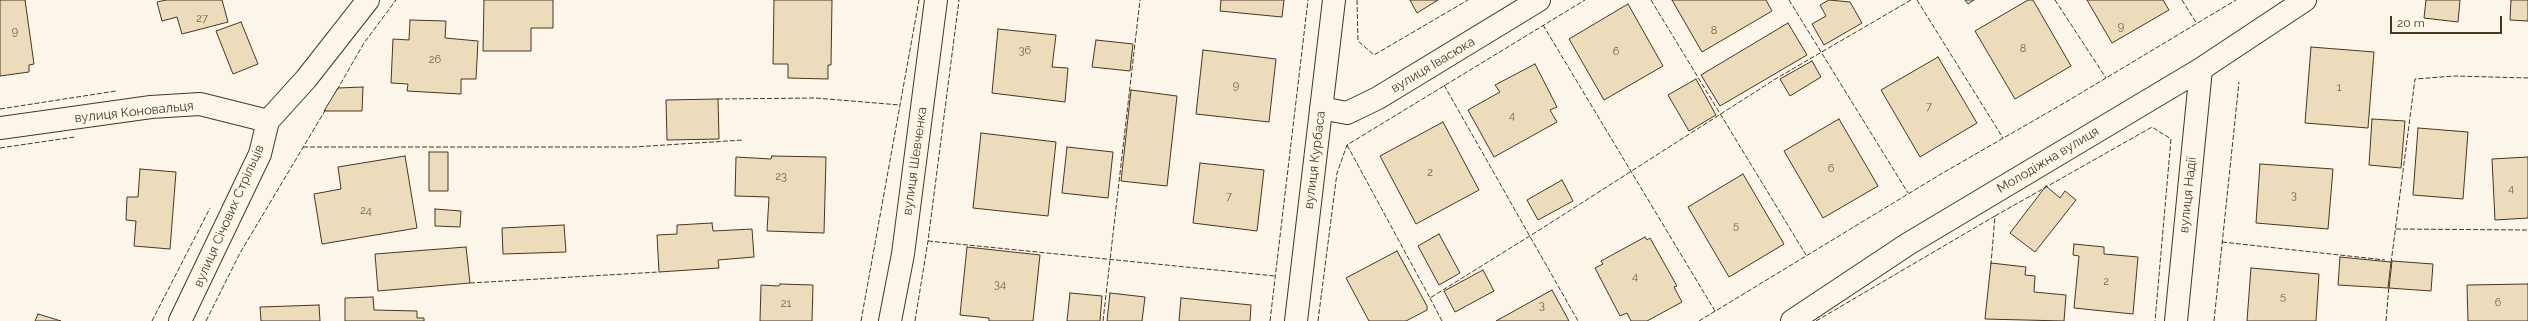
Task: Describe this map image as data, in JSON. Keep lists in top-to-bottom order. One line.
{"streets":{"street":["вулиця Івасюка","вулиця Коновальця","вулиця Курбаса","Молодіжна вулиця","вулиця Шевченка","вулиця Надії","вулиця Січових Стрільців"]},"crossings":[["вулиця Івасюка","вулиця Курбаса"],["вулиця Коновальця","вулиця Січових Стрільців"],["Молодіжна вулиця","вулиця Надії"]],"house_numbers":["27","9","8","9","8","36","6","26","9","1","7","4","6","2","23","4","3","7","24","5","4","2","34","5","6","21","3"],"scale_bar":"20 m"}
